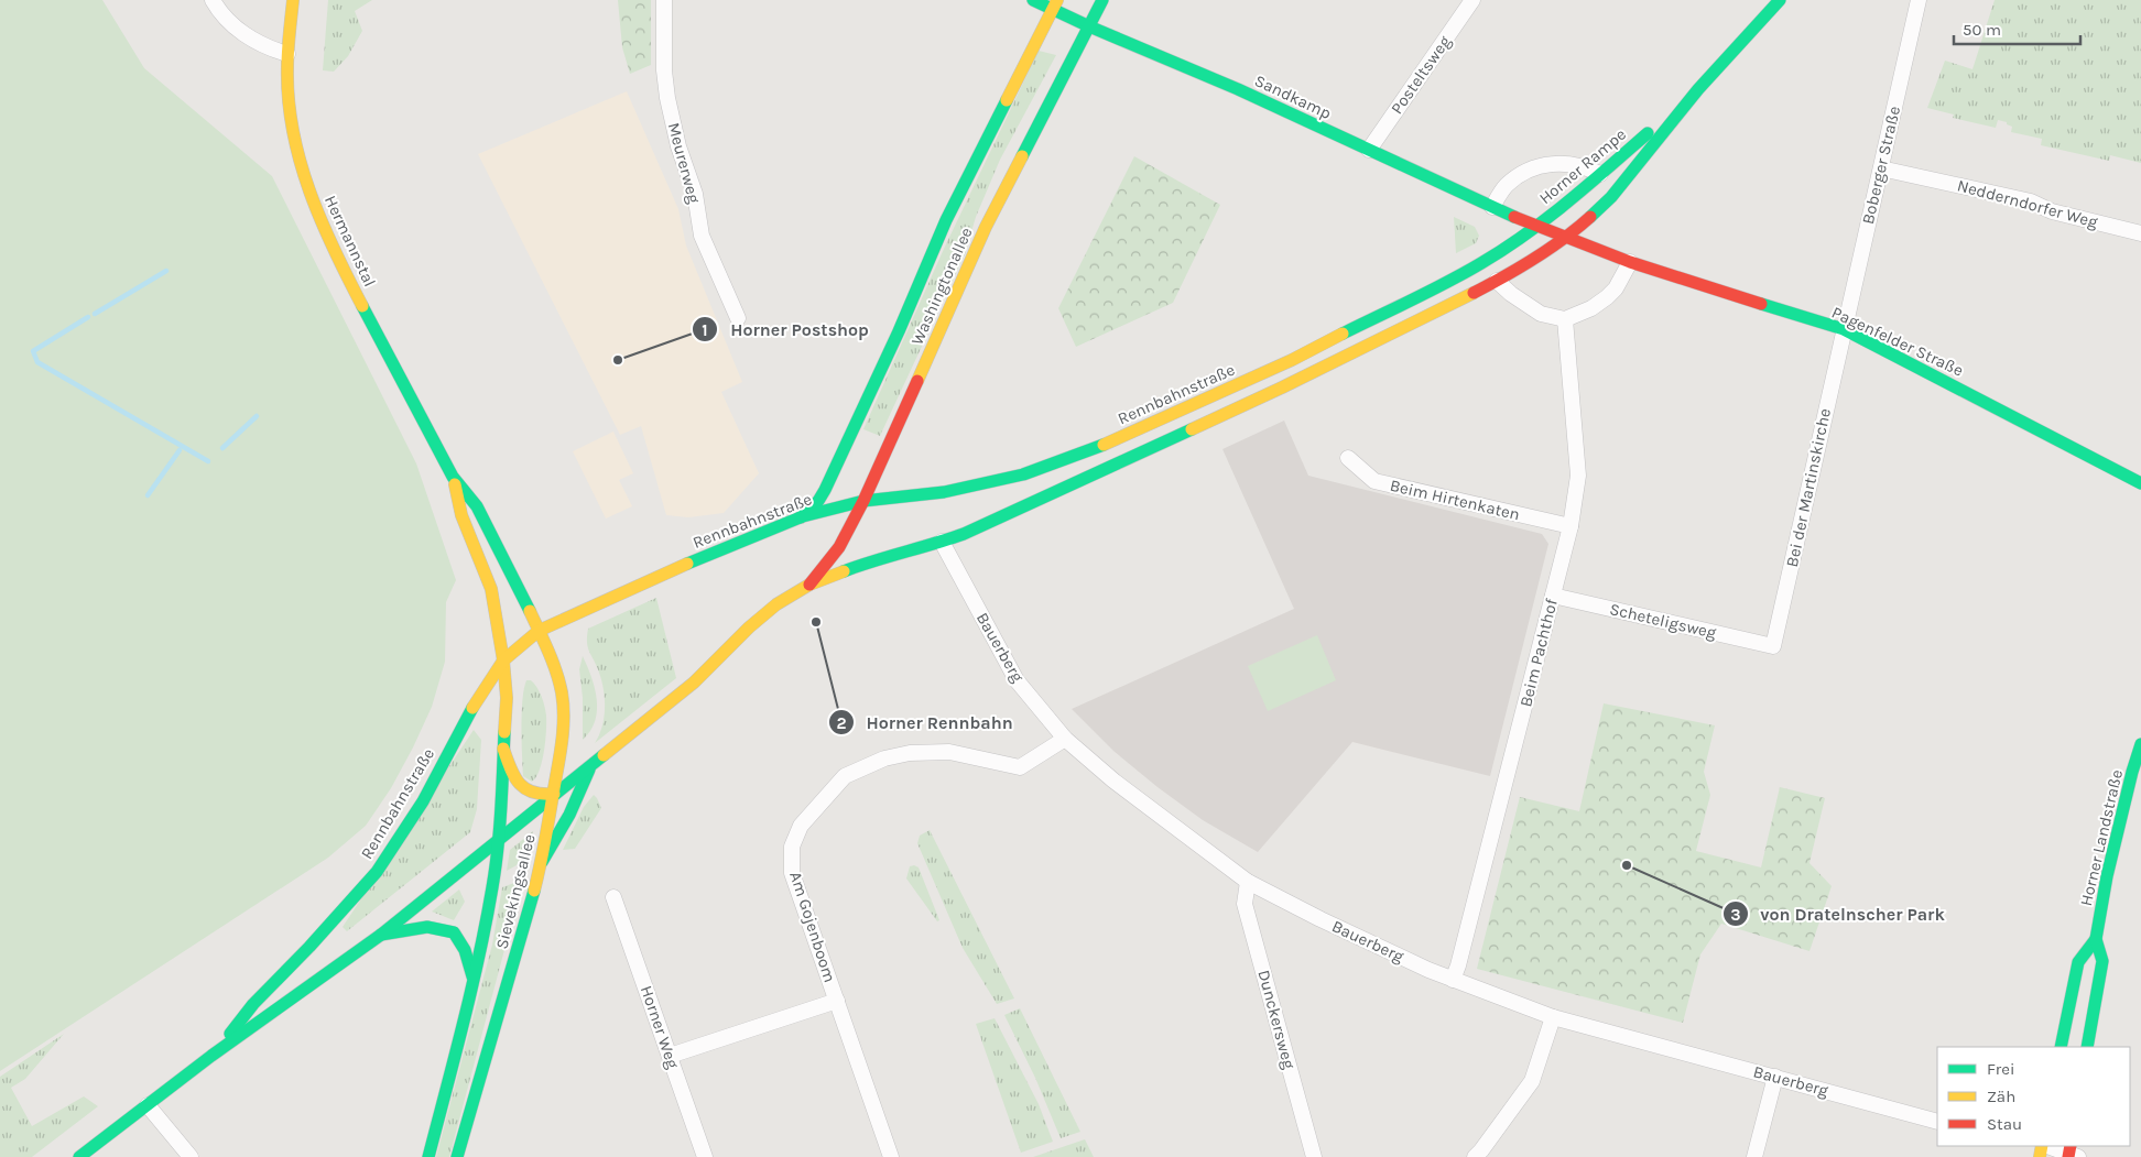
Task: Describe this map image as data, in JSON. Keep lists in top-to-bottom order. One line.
{"streets":{"main road":["Sandkamp","Horner Rampe","Hermannstal","Washingtonallee","Pagenfelder Straße","Rennbahnstraße","Horner Landstraße","Sievekingsallee"],"street":["Posteltsweg","Meurerweg","Boberger Straße","Nedderndorfer Weg","Bei der Martinskirche","Beim Hirtenkaten","Scheteligsweg","Bauerberg","Beim Pachthof","Am Gojenboom","Dunckersweg","Horner Weg"]},"crossings":[["Posteltsweg","Sandkamp"],["Sandkamp","Horner Rampe"],["Sandkamp","Washingtonallee"],["Sandkamp","Rennbahnstraße"],["Boberger Straße","Nedderndorfer Weg"],["Boberger Straße","Pagenfelder Straße"],["Boberger Straße","Bei der Martinskirche"],["Horner Rampe","Pagenfelder Straße"],["Horner Rampe","Rennbahnstraße"],["Hermannstal","Rennbahnstraße"],["Hermannstal","Sievekingsallee"],["Washingtonallee","Rennbahnstraße"],["Pagenfelder Straße","Rennbahnstraße"],["Pagenfelder Straße","Bei der Martinskirche"],["Rennbahnstraße","Bauerberg"],["Rennbahnstraße","Sievekingsallee"],["Bei der Martinskirche","Scheteligsweg"],["Beim Hirtenkaten","Beim Pachthof"],["Scheteligsweg","Beim Pachthof"],["Bauerberg","Beim Pachthof"],["Bauerberg","Am Gojenboom"],["Bauerberg","Dunckersweg"]],"places":["Horner Postshop","Horner Rennbahn","von Dratelnscher Park"],"legend":["Frei","Zäh","Stau"],"scale_bar":"50 m"}
